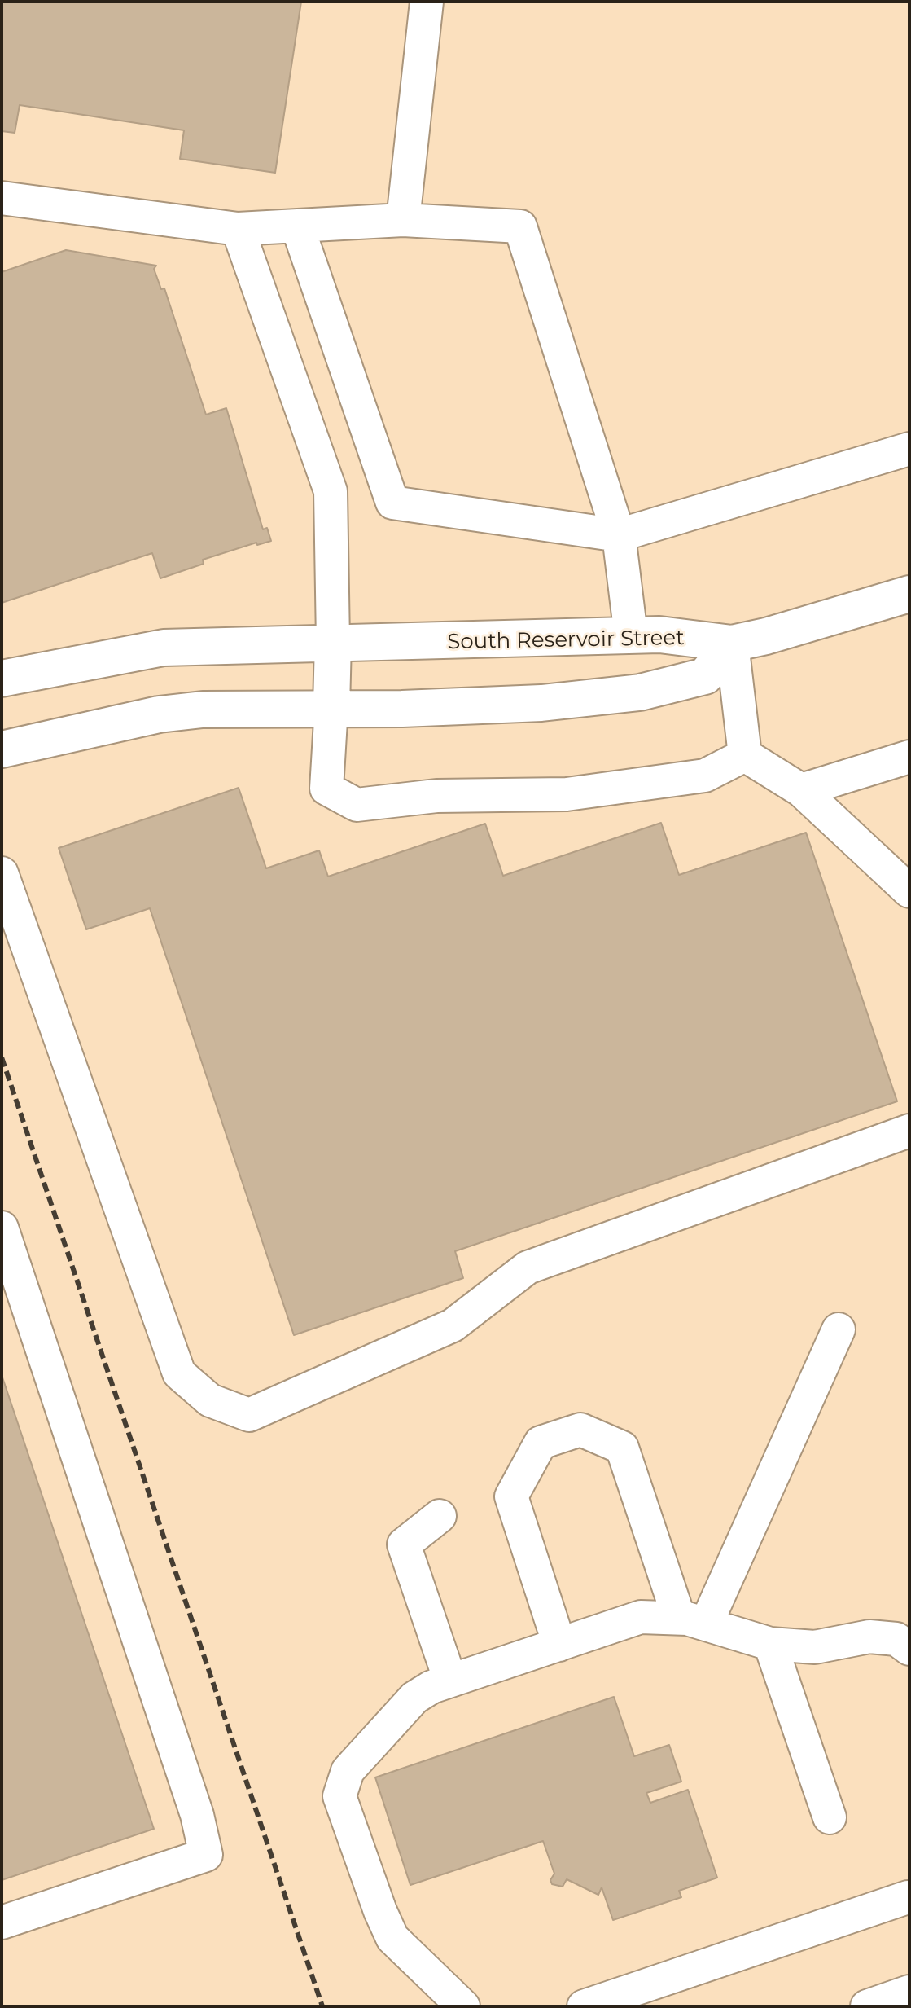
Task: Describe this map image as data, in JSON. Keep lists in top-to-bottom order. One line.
{"streets":{"main road":["South Reservoir Street"]}}
